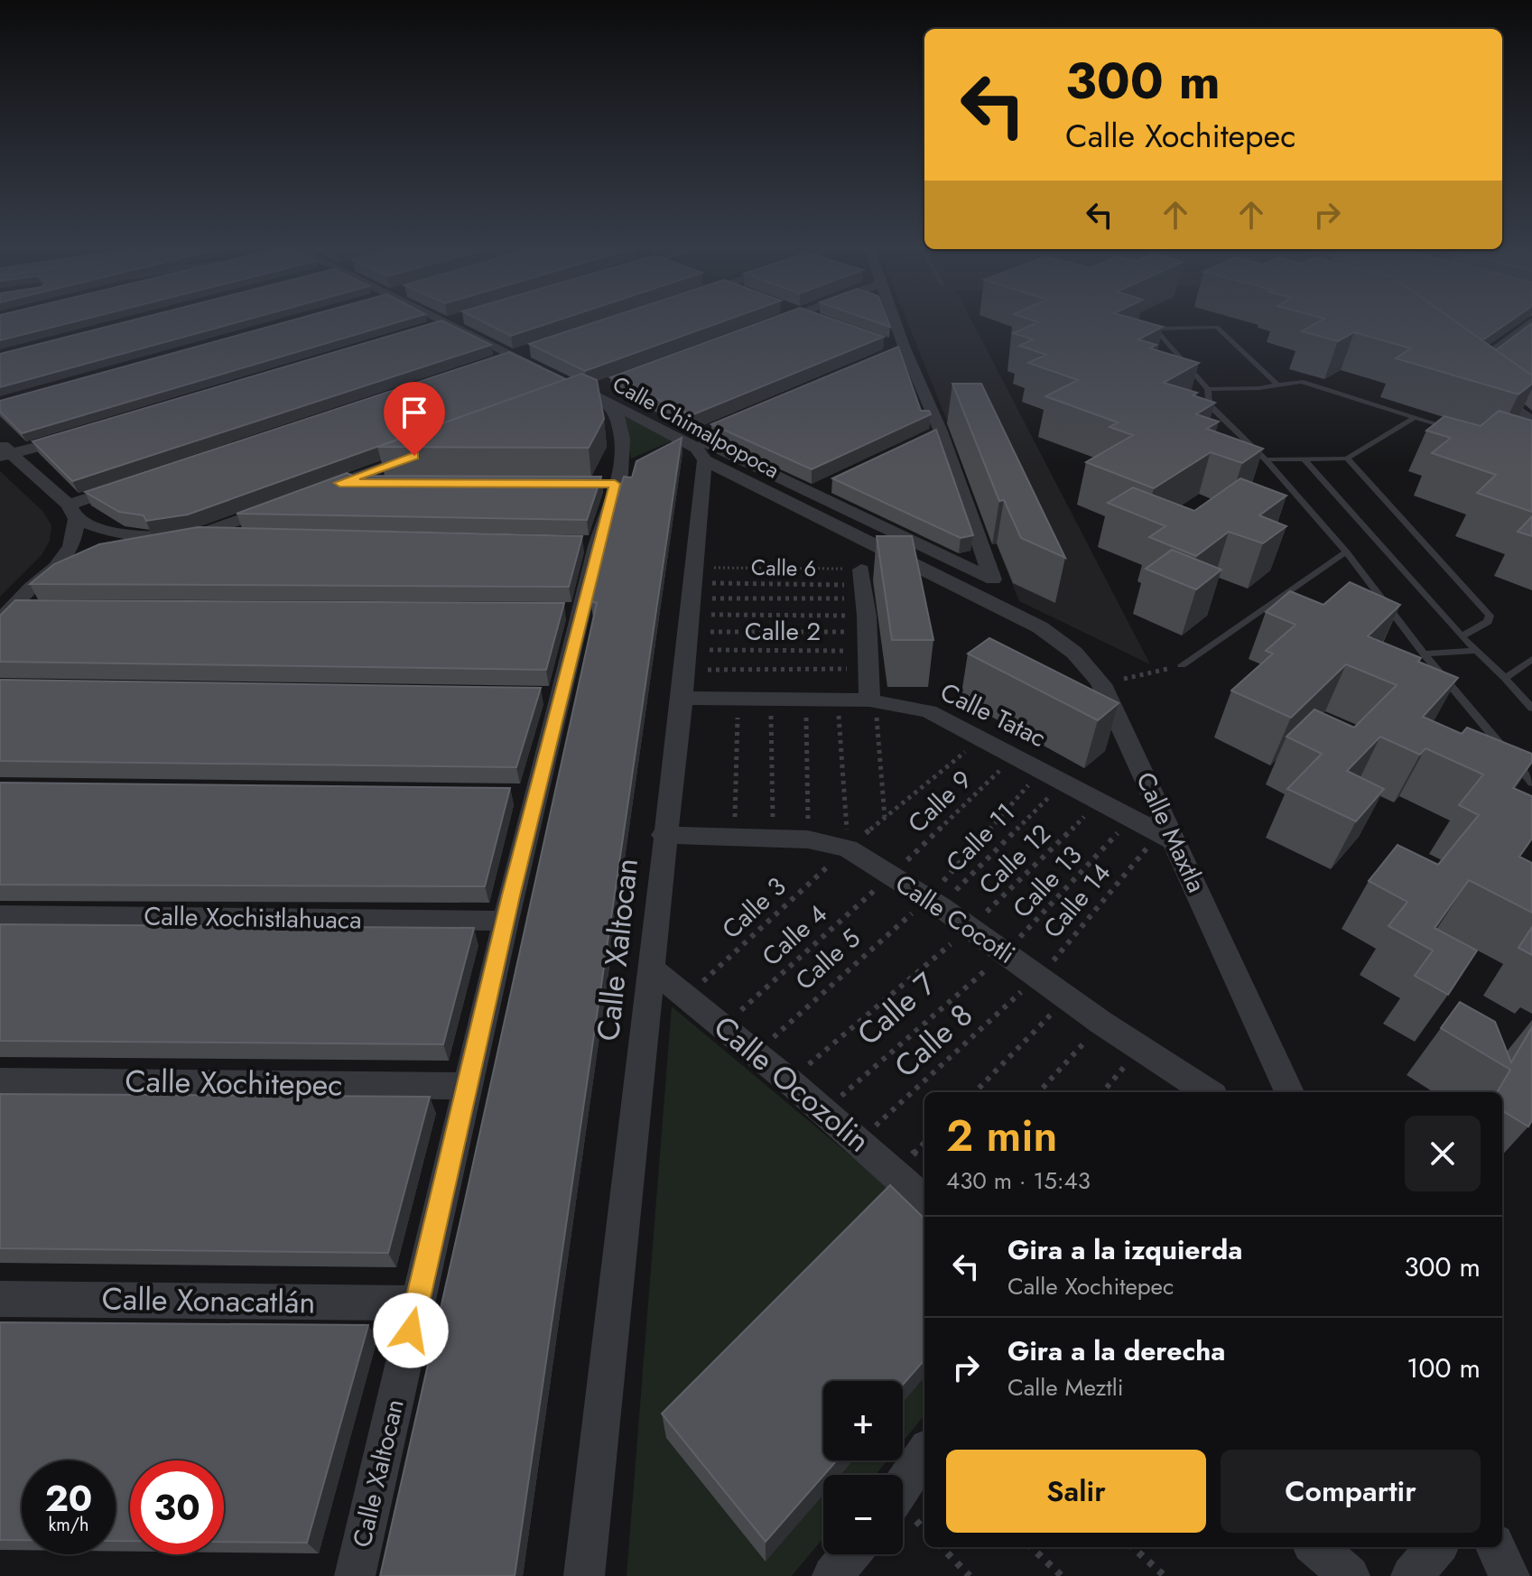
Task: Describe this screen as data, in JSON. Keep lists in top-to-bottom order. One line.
{"streets":{"street":["Calle Chimalpopoca","Calle Tatac","Calle Maxtla","Calle Xochistlahuaca","Calle Cocotli","Calle Xaltocan","Calle Xochitepec","Calle Ocozolin","Calle Xonacatlán"],"path":["Calle 6","Calle 2","Calle 9","Calle 11","Calle 12","Calle 13","Calle 14","Calle 3","Calle 4","Calle 5","Calle 7","Calle 8"]},"crossings":[["Calle Chimalpopoca","Calle Maxtla"],["Calle Chimalpopoca","Calle Xaltocan"],["Calle 6","Calle 2"],["Calle Tatac","Calle 9"],["Calle Tatac","Calle Maxtla"],["Calle Tatac","Calle 3"],["Calle Tatac","Calle Xaltocan"],["Calle 9","Calle Cocotli"],["Calle 9","Calle 4"],["Calle 11","Calle Cocotli"],["Calle 11","Calle 5"],["Calle 12","Calle Cocotli"],["Calle 13","Calle Cocotli"],["Calle 13","Calle 7"],["Calle 14","Calle Cocotli"],["Calle 14","Calle 8"],["Calle 3","Calle Cocotli"],["Calle 3","Calle Ocozolin"],["Calle Xochistlahuaca","Calle Xaltocan"],["Calle Cocotli","Calle 4"],["Calle Cocotli","Calle Xaltocan"],["Calle Cocotli","Calle 5"],["Calle Cocotli","Calle 7"],["Calle Cocotli","Calle 8"],["Calle 4","Calle Ocozolin"],["Calle Xaltocan","Calle Xochitepec"],["Calle Xaltocan","Calle Ocozolin"],["Calle Xaltocan","Calle Xonacatlán"],["Calle 5","Calle Ocozolin"],["Calle 7","Calle Ocozolin"],["Calle 8","Calle Ocozolin"]],"page":{"turn":["300 m","Calle Xochitepec"],"heading":["2 min","430 m · 15:43"],"list":[{"name":"Gira a la izquierda","note":"Calle Xochitepec","value":"300 m"},{"name":"Gira a la derecha","note":"Calle Meztli","value":"100 m"}],"map_buttons":["+","−"],"buttons":["Salir","Compartir"],"speed":"20 km/h","limit":"30"}}
